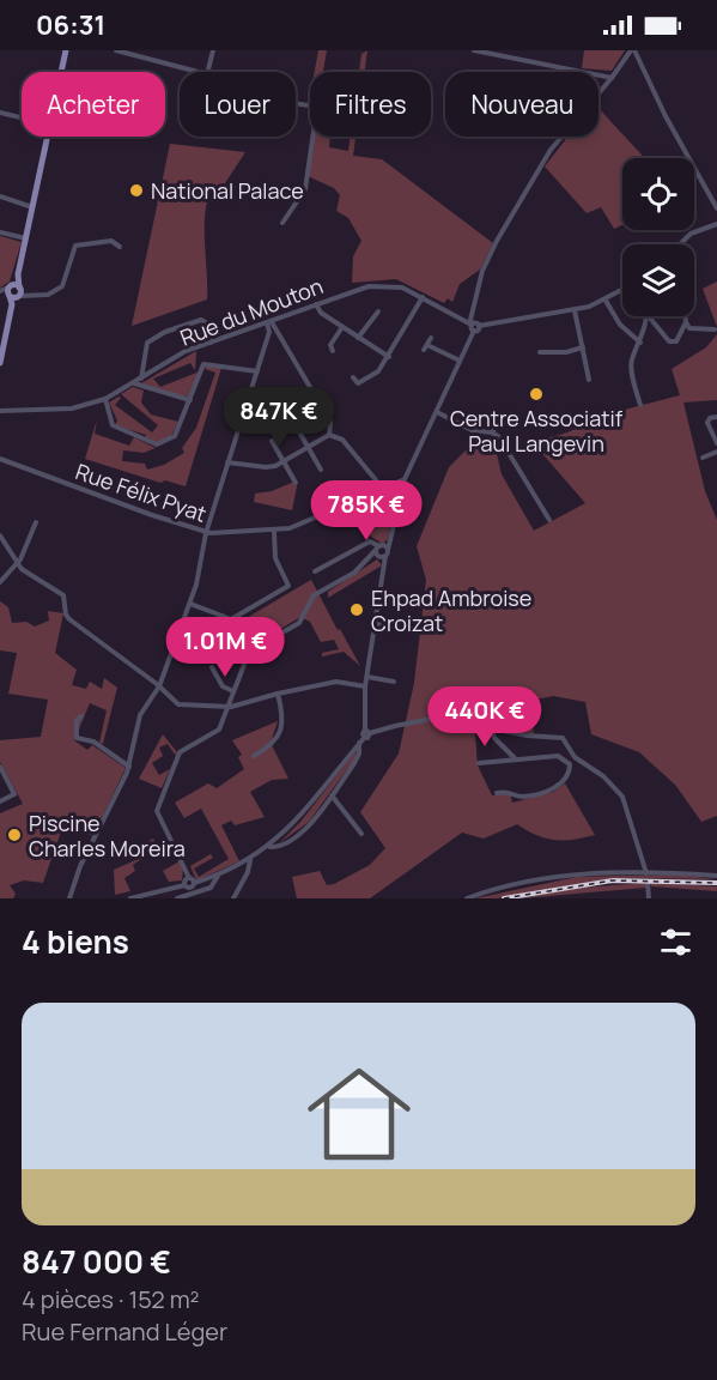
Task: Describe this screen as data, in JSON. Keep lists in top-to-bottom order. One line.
{"streets":{"street":["Rue du Mouton","Rue Félix Pyat"]},"places":["National Palace","Centre Associatif Paul Langevin","Ehpad Ambroise Croizat","Piscine Charles Moreira"],"page":{"status":"06:31","chip":["Acheter","Louer","Filtres","Nouveau"],"price":["847K €","785K €","1.01M €","440K €"],"heading":"4 biens","list":[{"name":"847 000 €","note":"4 pièces · 152 m² · Rue Fernand Léger"}]}}
